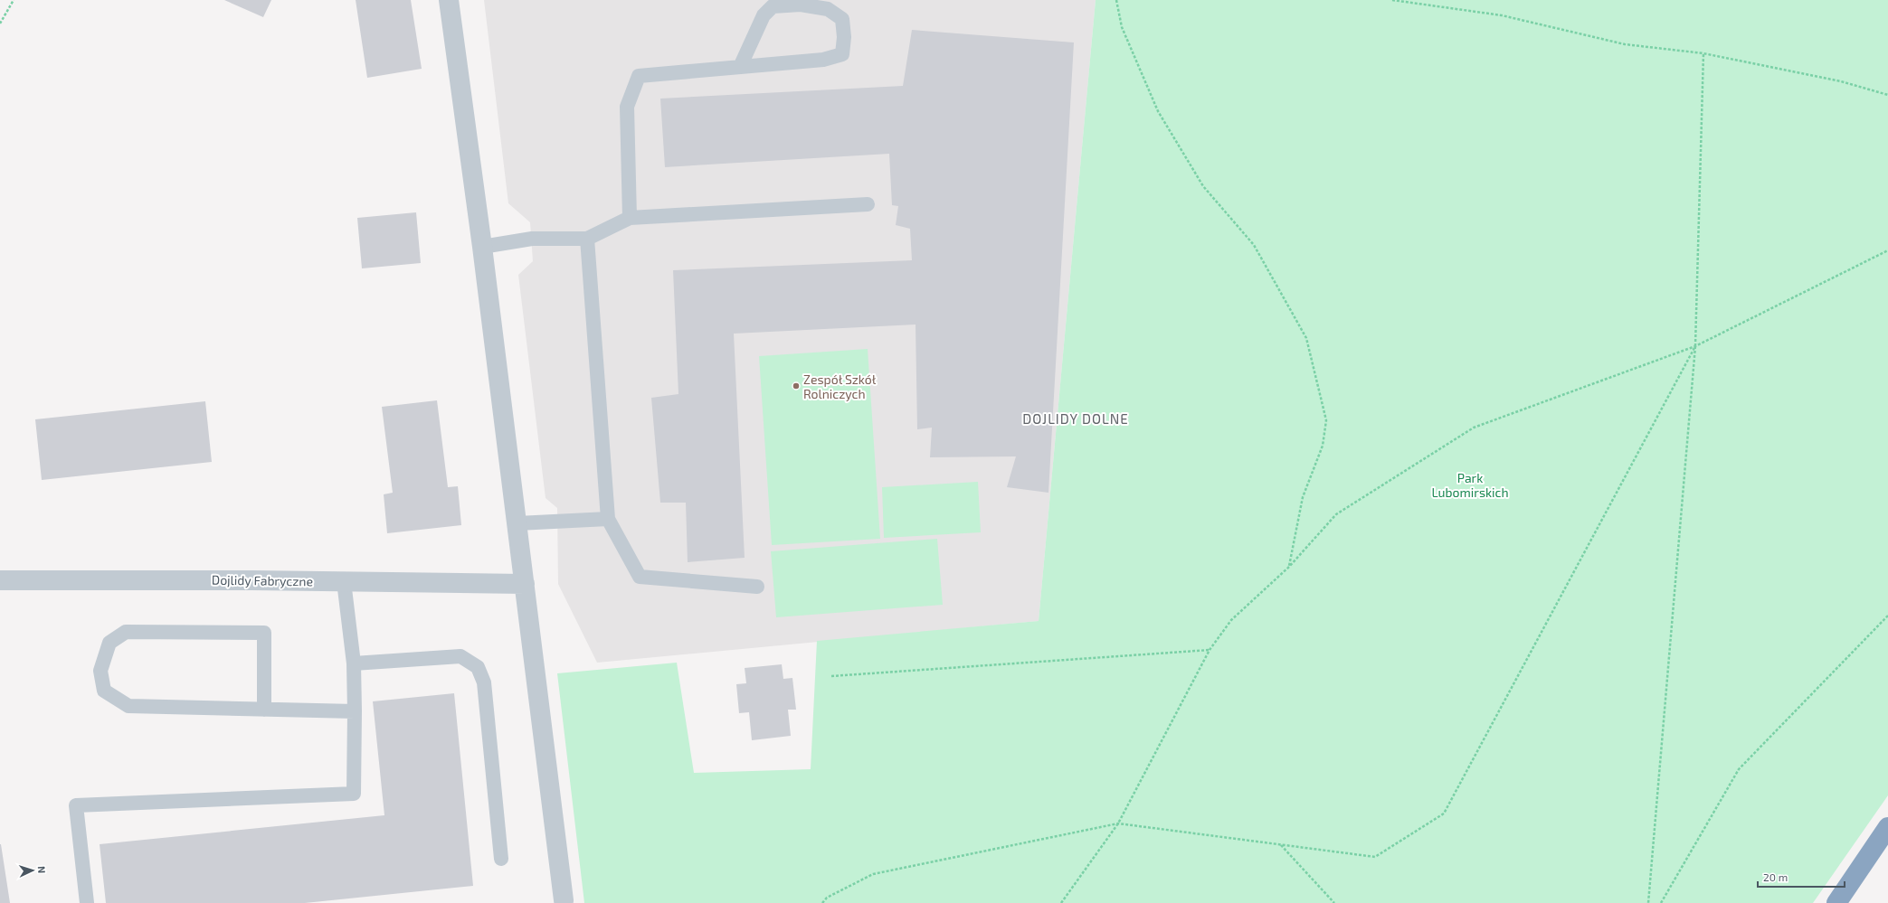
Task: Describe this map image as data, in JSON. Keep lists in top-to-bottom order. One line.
{"streets":{"street":["Dojlidy Fabryczne"]},"districts":["DOJLIDY DOLNE"],"parks":["Park Lubomirskich"],"places":["Zespół Szkół Rolniczych"],"scale_bar":"20 m","north":"right"}
